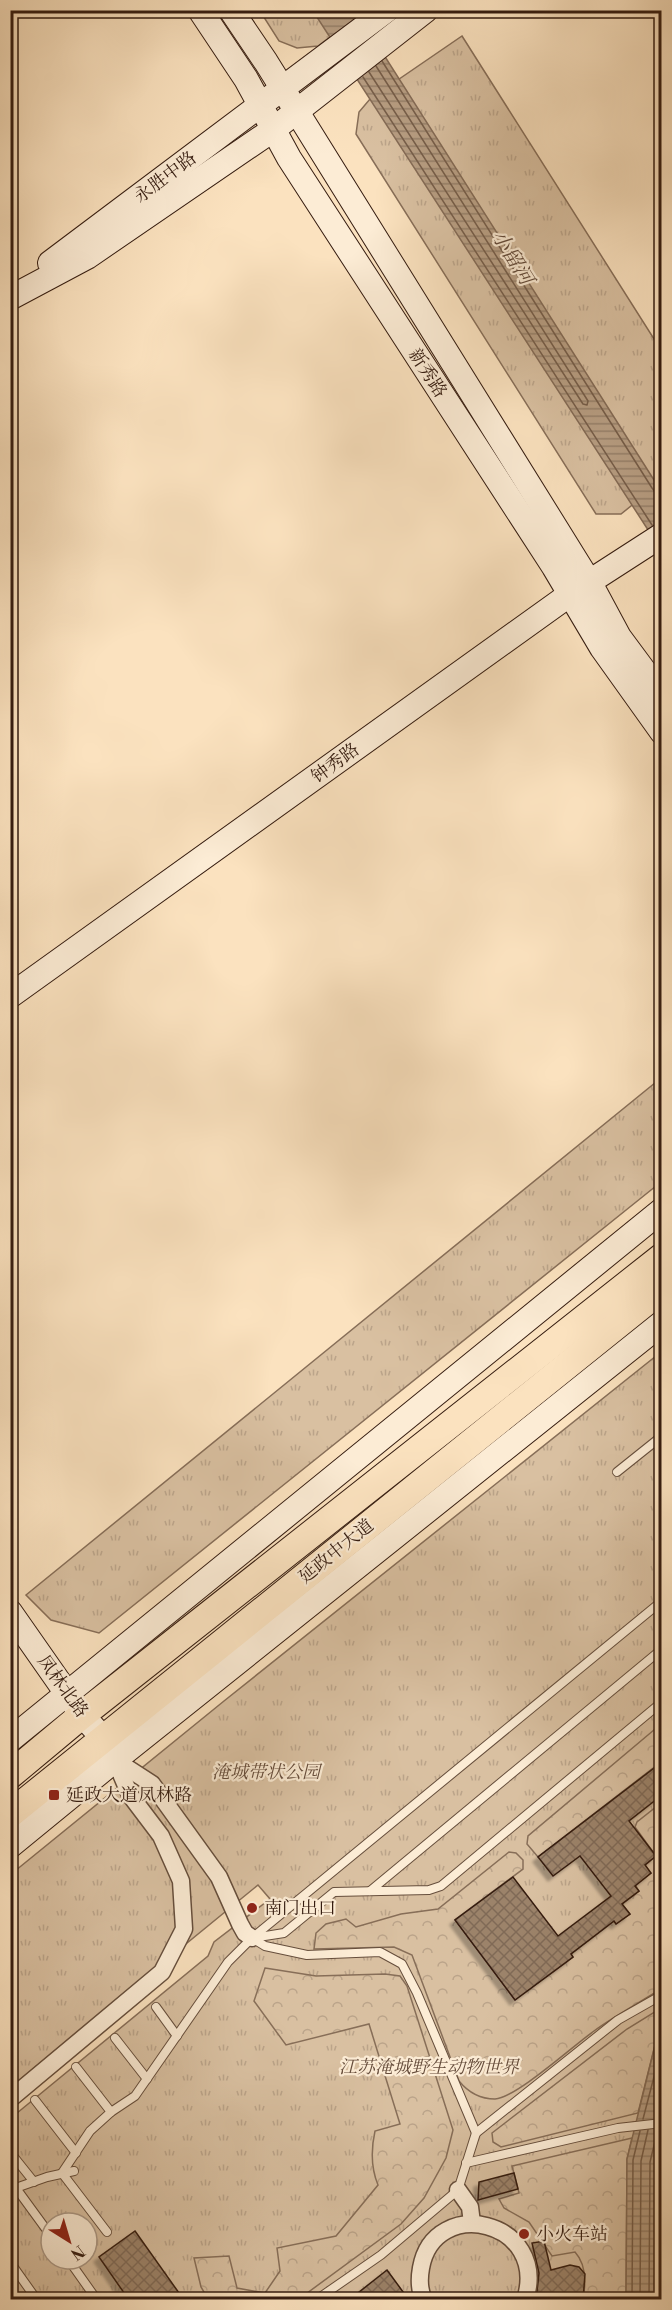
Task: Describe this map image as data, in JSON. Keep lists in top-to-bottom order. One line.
{"streets":{"main road":["延政中大道"],"street":["永胜中路","新秀路","钟秀路","凤林北路"]},"crossings":[["永胜中路","新秀路"],["新秀路","钟秀路"],["延政中大道","凤林北路"]],"water":["小留河"],"parks":["淹城带状公园","江苏淹城野生动物世界"],"places":{"transit":["延政大道凤林路"],"other":["南门出口","小火车站"]},"north":"bottom right"}
